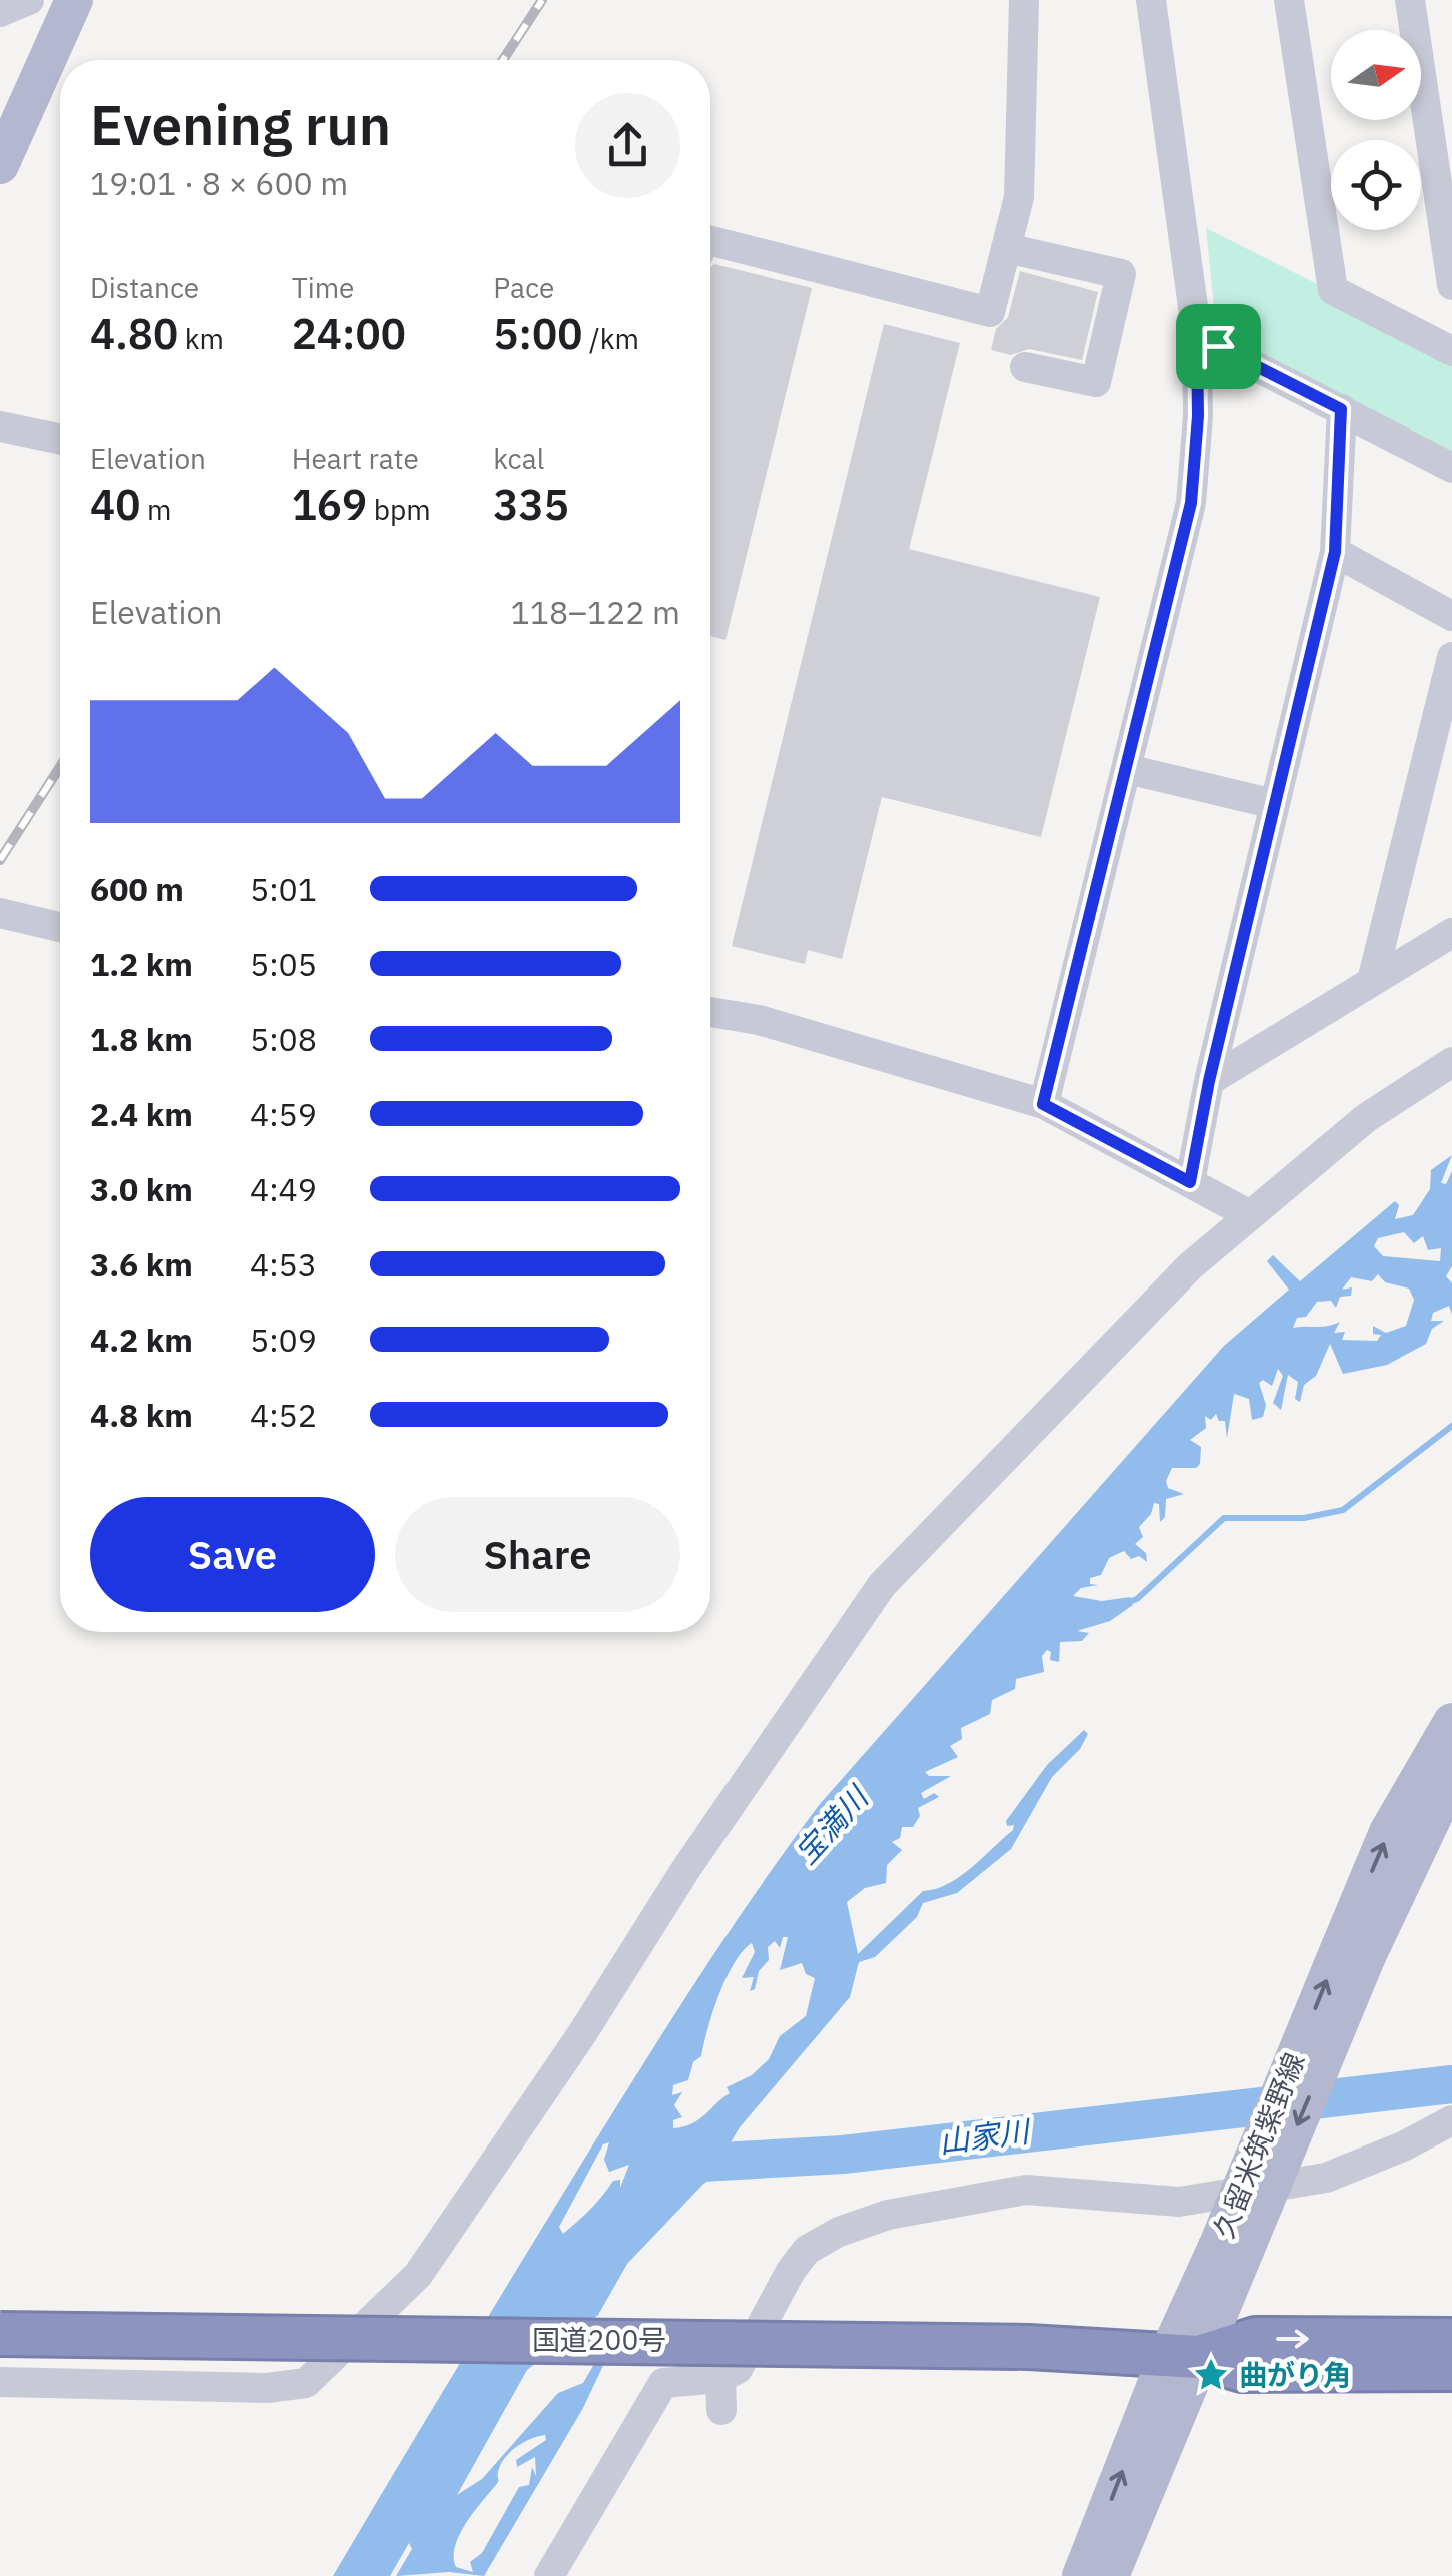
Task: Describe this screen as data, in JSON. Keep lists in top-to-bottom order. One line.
{"streets":{"highway":["国道200号"],"main road":["久留米筑紫野線"]},"crossings":[["久留米筑紫野線","国道200号"]],"water":["宝満川","山家川"],"places":{"place":["曲がり角"]},"north":"right","page":{"heading":["Evening run","19:01 · 8 × 600 m"],"stats":[["Distance","4.80 km"],["Time","24:00"],["Pace","5:00 /km"],["Elevation","40 m"],["Heart rate","169 bpm"],["kcal","335"]],"chart":["Elevation","118–122 m"],"list":[{"name":"600 m","note":"5:01"},{"name":"1.2 km","note":"5:05"},{"name":"1.8 km","note":"5:08"},{"name":"2.4 km","note":"4:59"},{"name":"3.0 km","note":"4:49"},{"name":"3.6 km","note":"4:53"},{"name":"4.2 km","note":"5:09"},{"name":"4.8 km","note":"4:52"}],"buttons":["Save","Share"]}}
